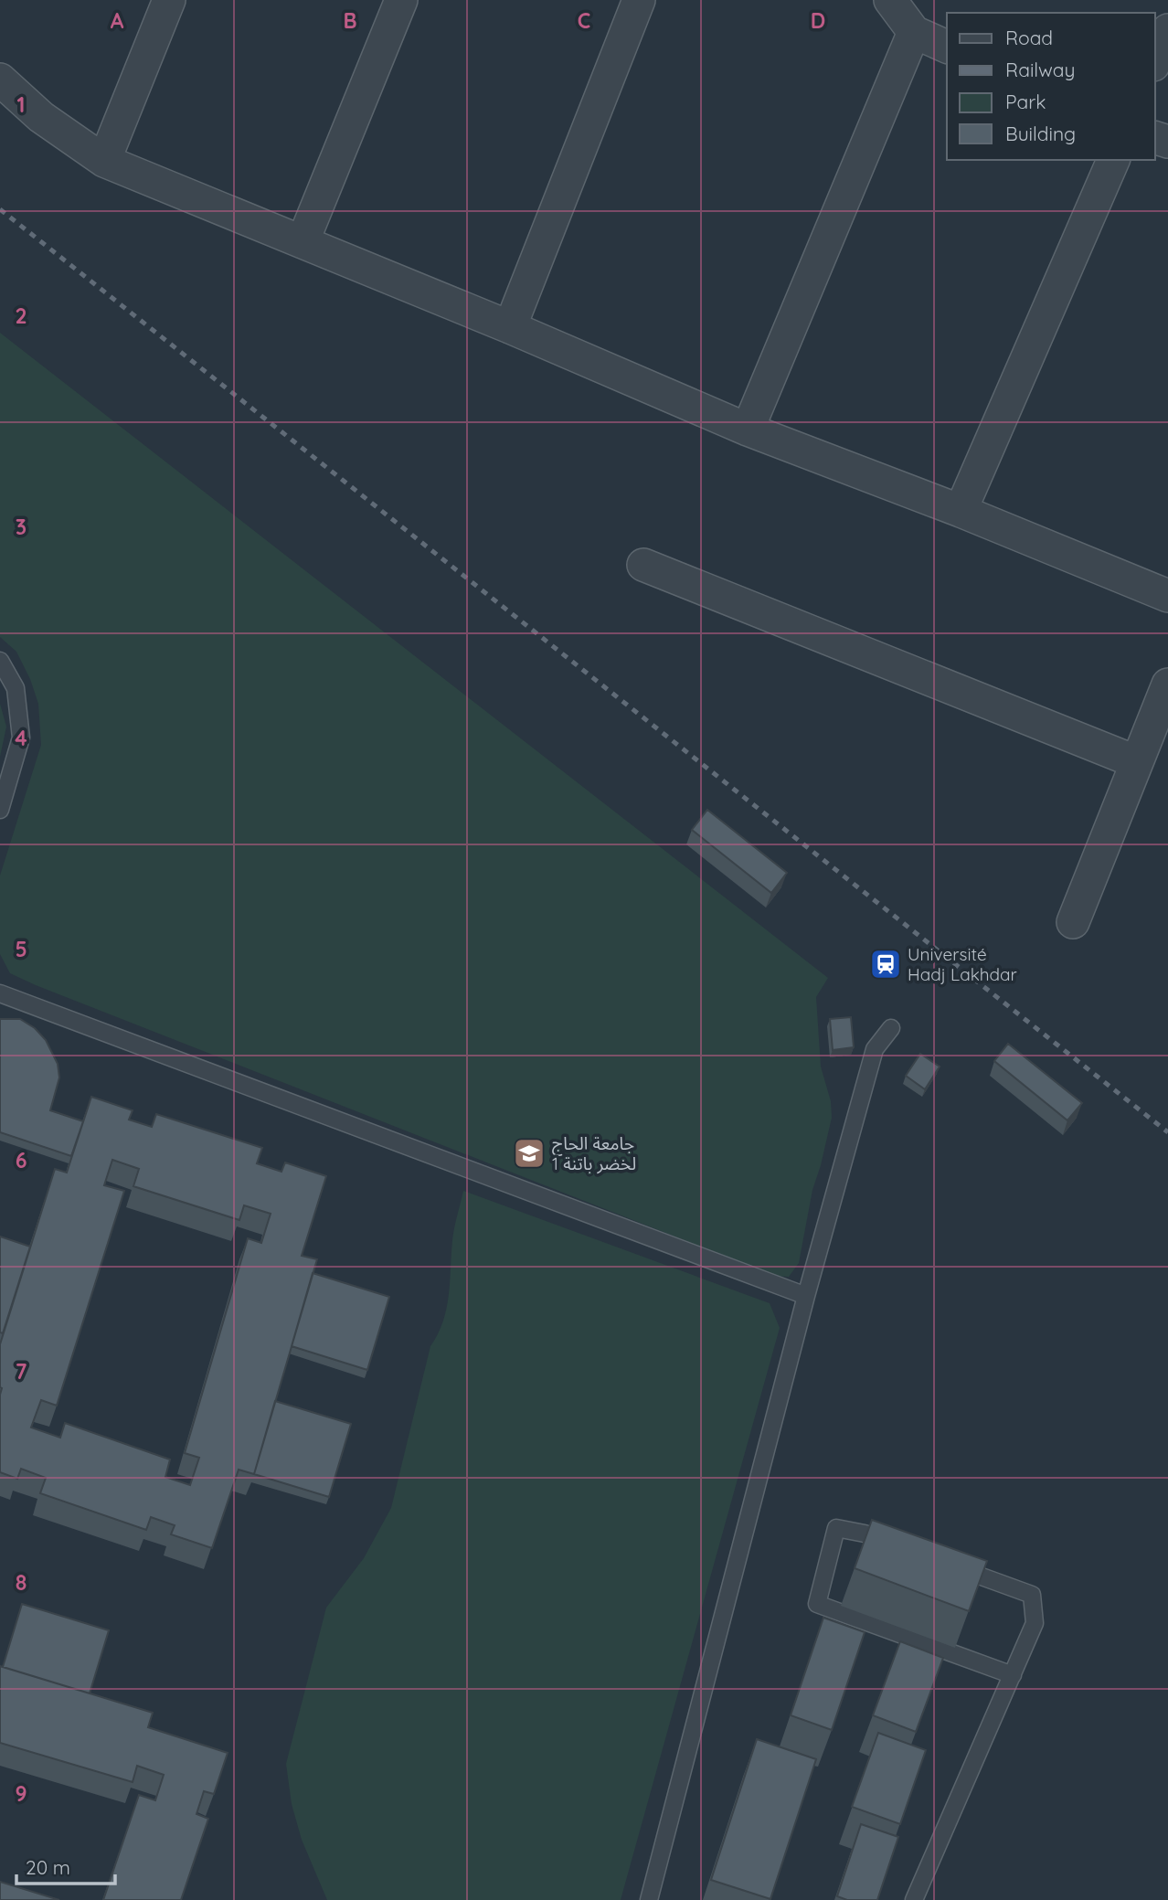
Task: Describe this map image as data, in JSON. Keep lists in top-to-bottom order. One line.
{"places":{"station":["Université Hadj Lakhdar"],"school or university":["جامعة الحاج لخضر باتنة 1"]},"legend":["Road","Railway","Park","Building"],"scale_bar":"20 m","grid":{"columns":["A","B","C","D"],"rows":["1","2","3","4","5","6","7","8","9"]}}
